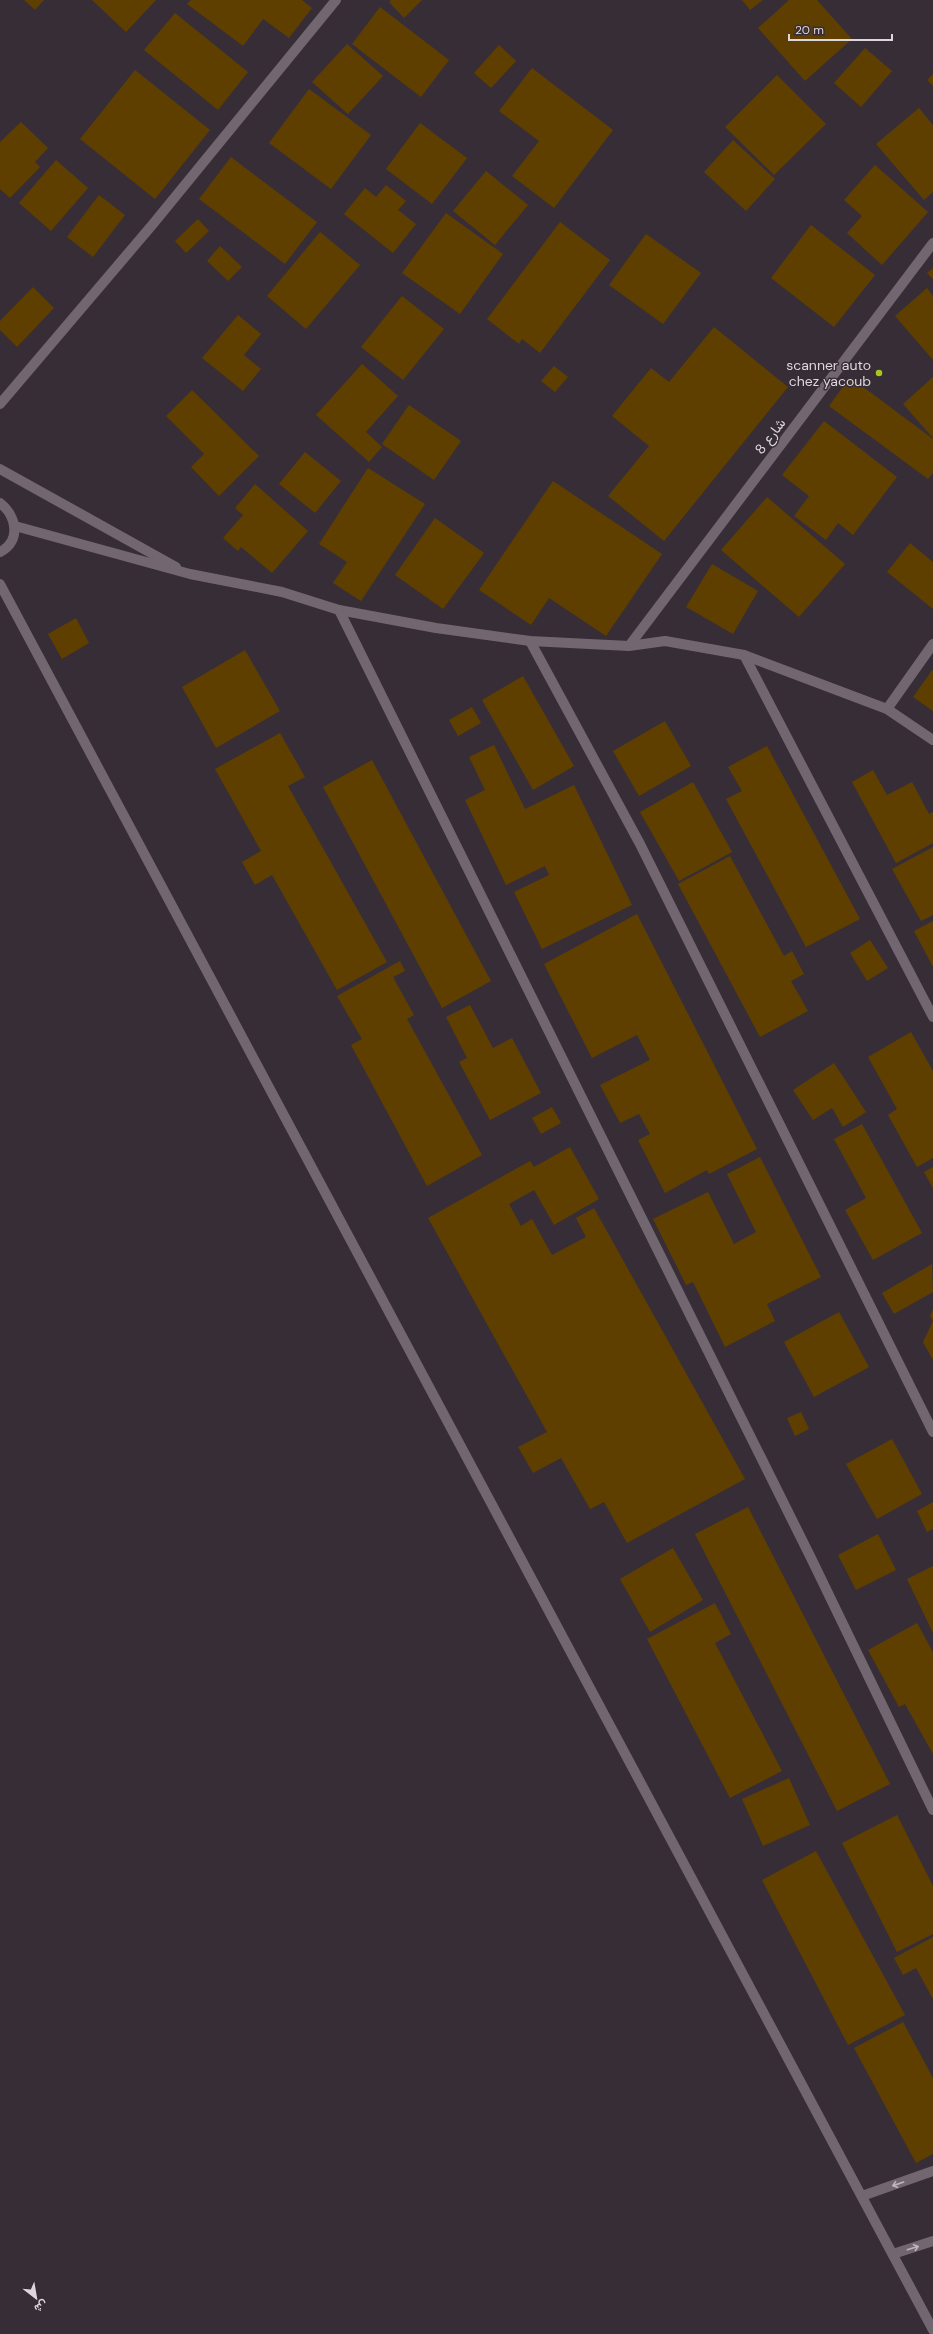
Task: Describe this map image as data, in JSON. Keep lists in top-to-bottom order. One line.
{"streets":{"street":["شارع 8"]},"places":["scanner auto chez yacoub"],"scale_bar":"20 m","north":"bottom right"}
